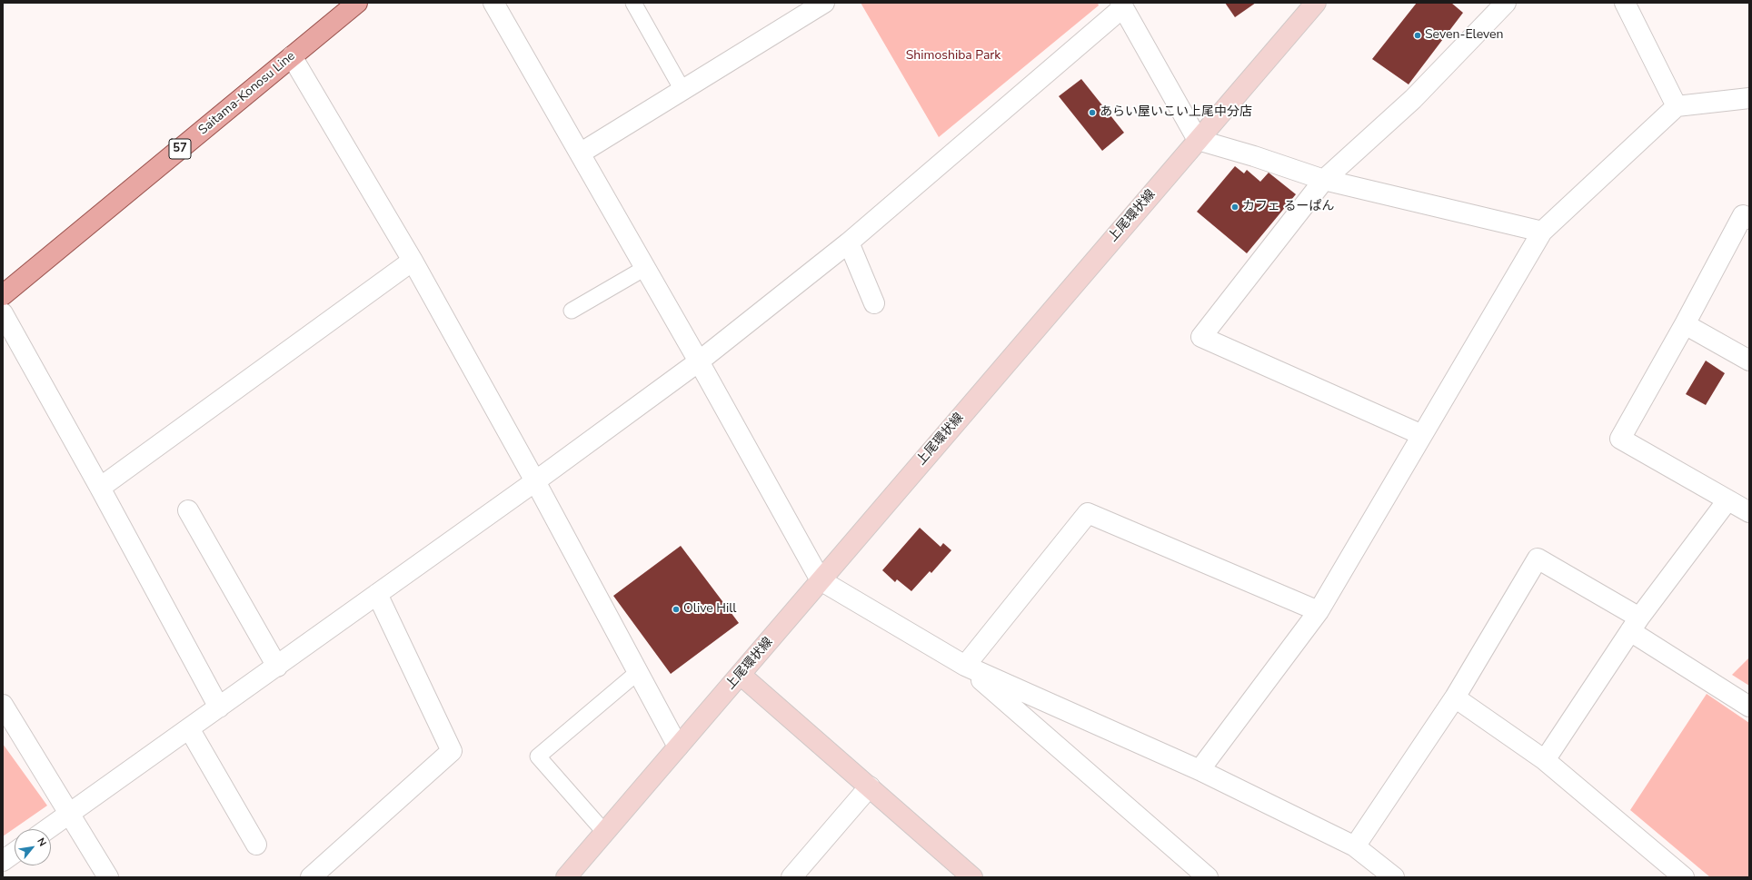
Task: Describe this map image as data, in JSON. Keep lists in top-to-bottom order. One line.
{"streets":{"main road":["Saitama-Konosu Line","57","上尾環状線"]},"parks":["Shimoshiba Park"],"places":["Seven-Eleven","あらい屋いこい上尾中分店","カフェ るーぱん","Olive Hill"],"north":"top right"}
